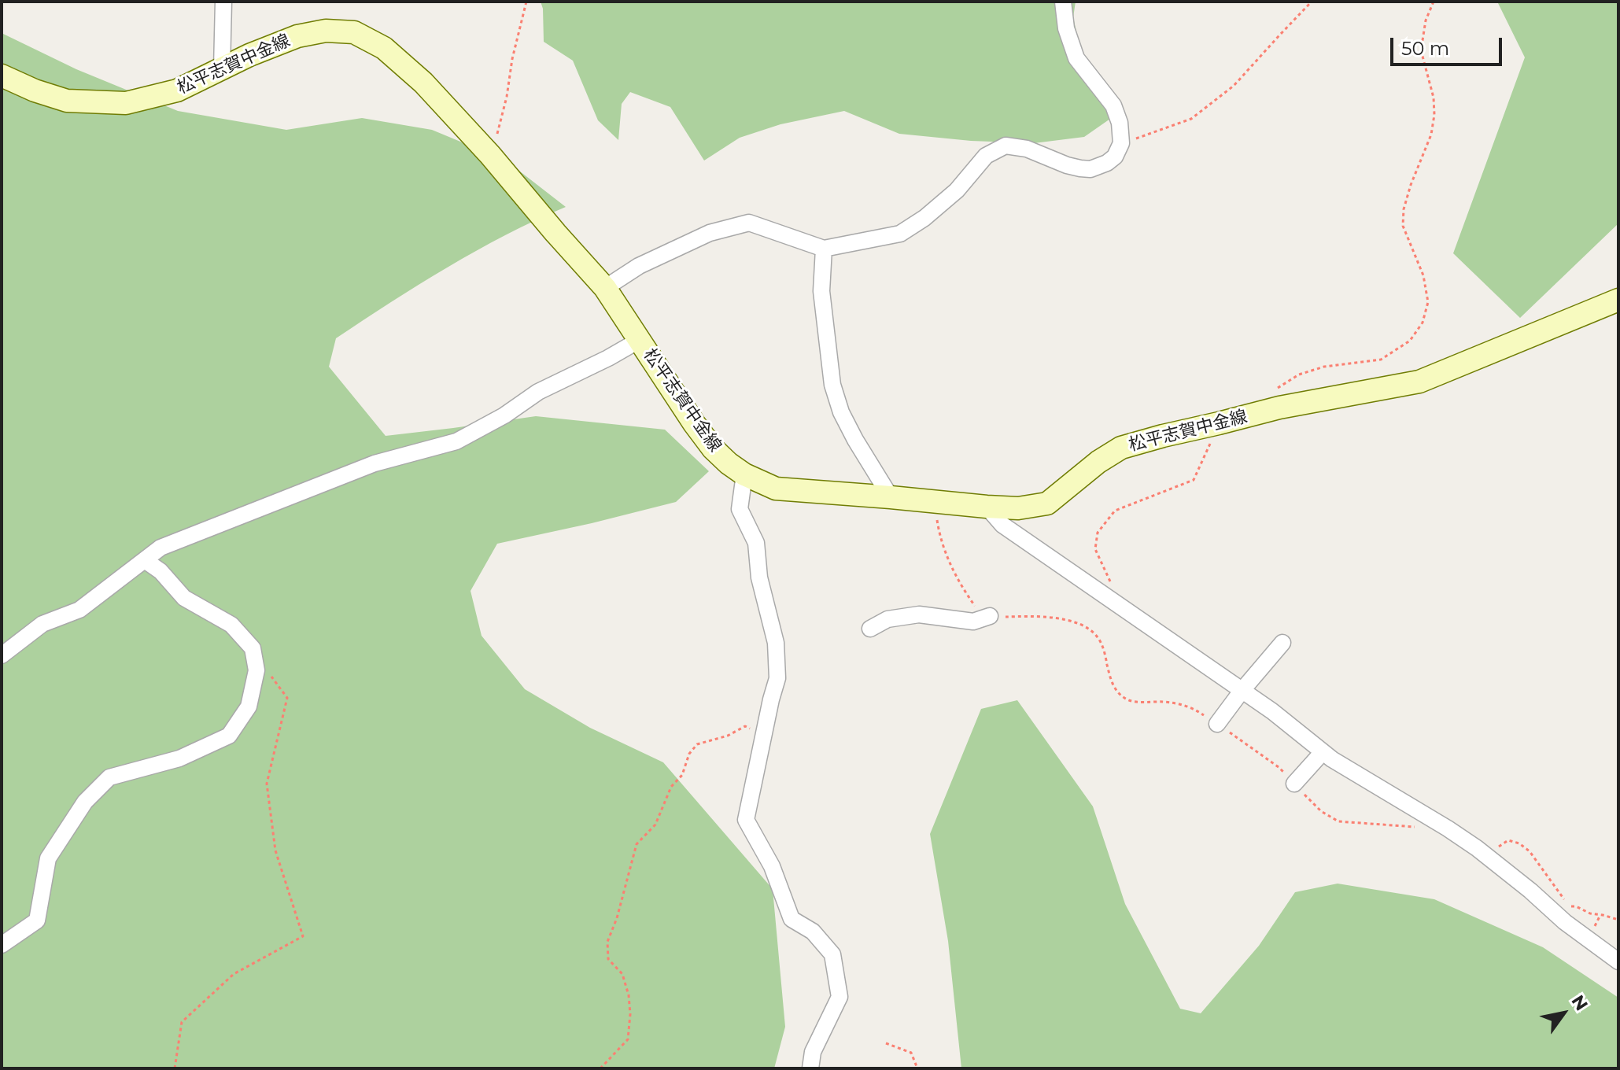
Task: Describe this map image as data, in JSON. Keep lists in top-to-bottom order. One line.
{"streets":{"main road":["松平志賀中金線"]},"scale_bar":"50 m","north":"top right"}
